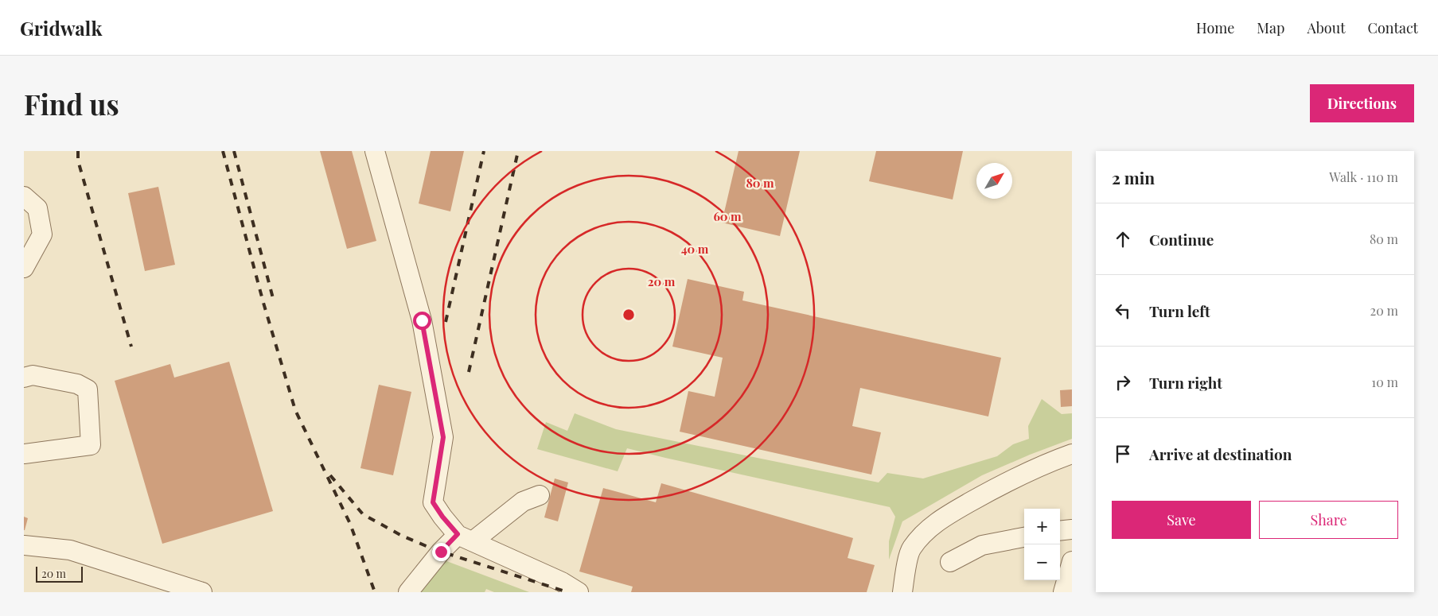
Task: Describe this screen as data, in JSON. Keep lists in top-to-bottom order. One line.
{"scale_bar":"20 m","north":"top right","page":{"header":"Gridwalk","nav":["Home","Map","About","Contact"],"buttons":["Directions",["Save","Share"]],"title":"Find us","heading":["2 min","Walk · 110 m"],"list":[["Continue","80 m"],["Turn left","20 m"],["Turn right","10 m"],"Arrive at destination"],"map_buttons":["+","−"],"scale":"20 m"},"rings":["80 m","60 m","40 m","20 m"]}
